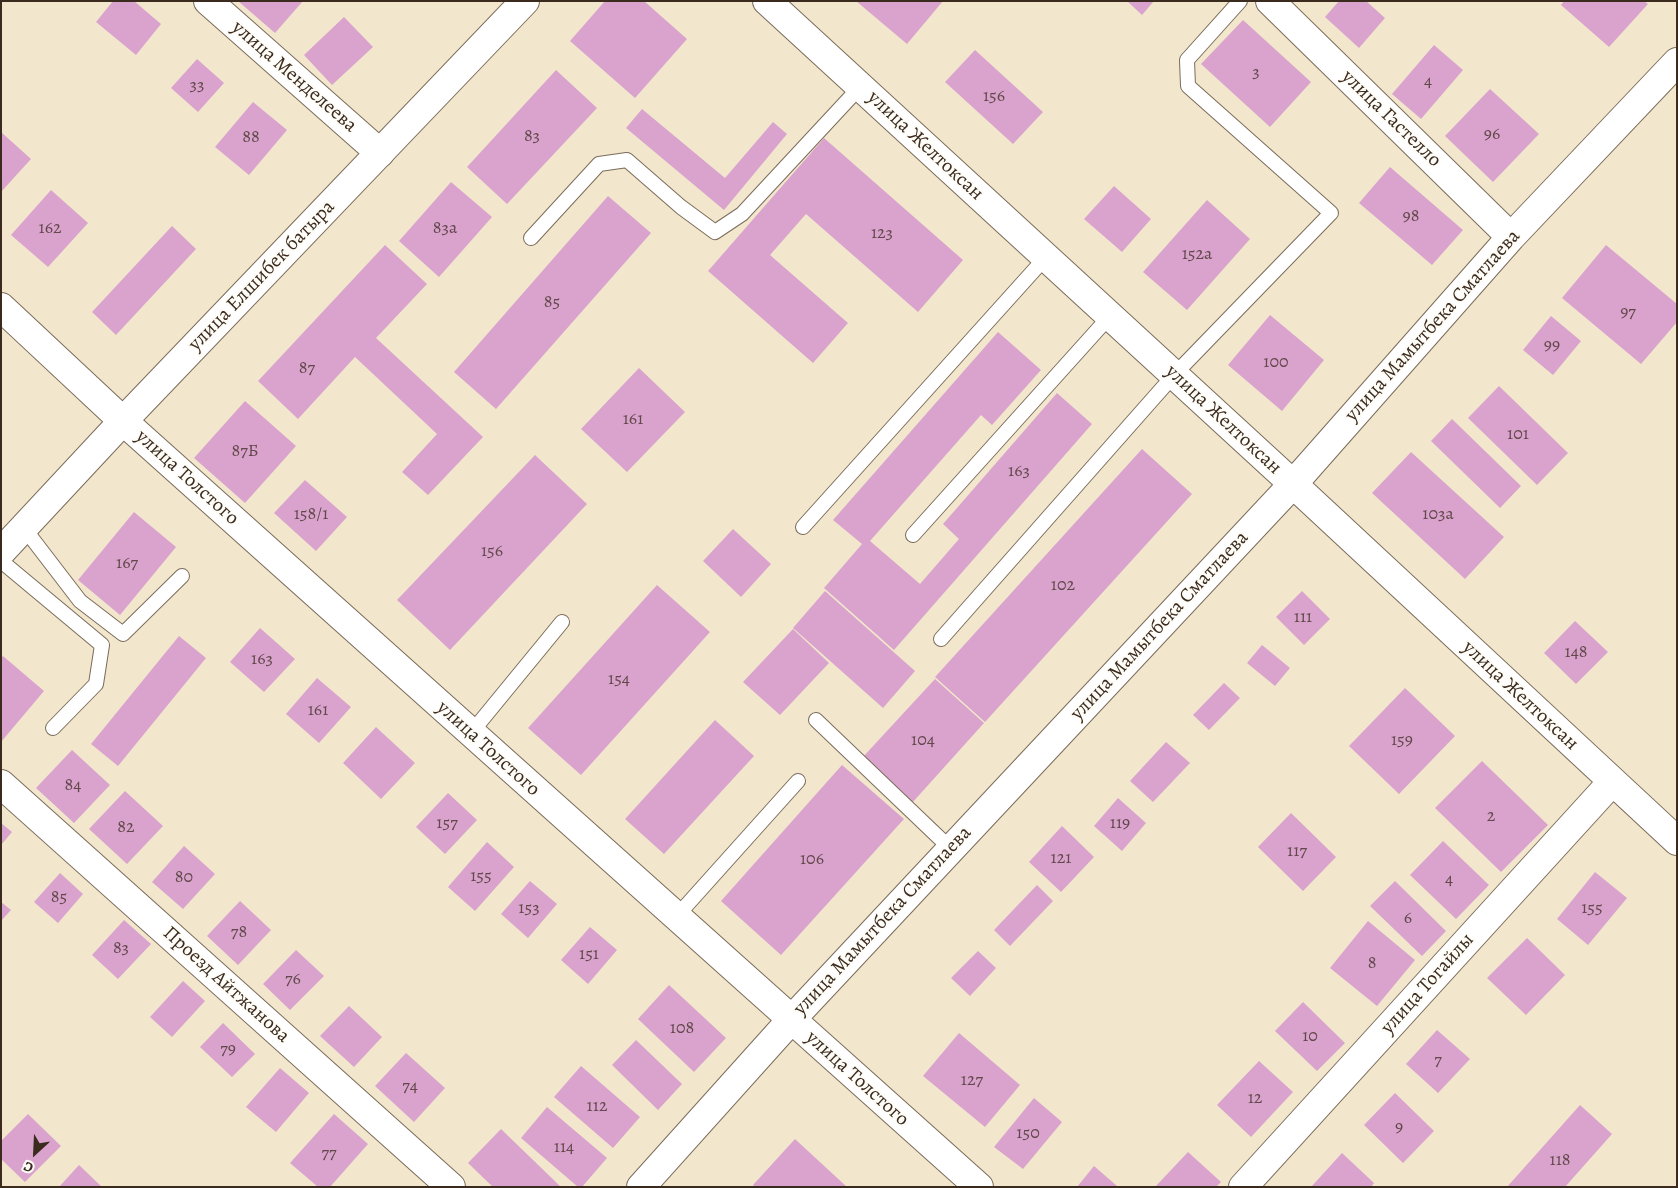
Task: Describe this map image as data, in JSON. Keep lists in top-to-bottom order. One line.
{"streets":{"street":["улица Менделеева","улица Гастелло","улица Желтоксан","улица Елшибек батыра","улица Мамытбека Сматлаева","улица Толстого","улица Тогайлы","Проезд Айтжанова"]},"crossings":[["улица Менделеева","улица Елшибек батыра"],["улица Гастелло","улица Мамытбека Сматлаева"],["улица Желтоксан","улица Мамытбека Сматлаева"],["улица Желтоксан","улица Тогайлы"],["улица Елшибек батыра","улица Толстого"],["улица Мамытбека Сматлаева","улица Толстого"]],"house_numbers":["3","4","33","156","96","83","88","98","162","83а","123","152а","85","97","99","100","87","161","101","87Б","163","158/1","103а","156","167","102","111","148","163","154","161","104","159","84","2","157","119","82","117","121","106","155","80","4","85","153","155","6","78","83","151","8","76","108","10","79","7","127","74","12","112","9","150","114","77","118"],"north":"bottom left"}
